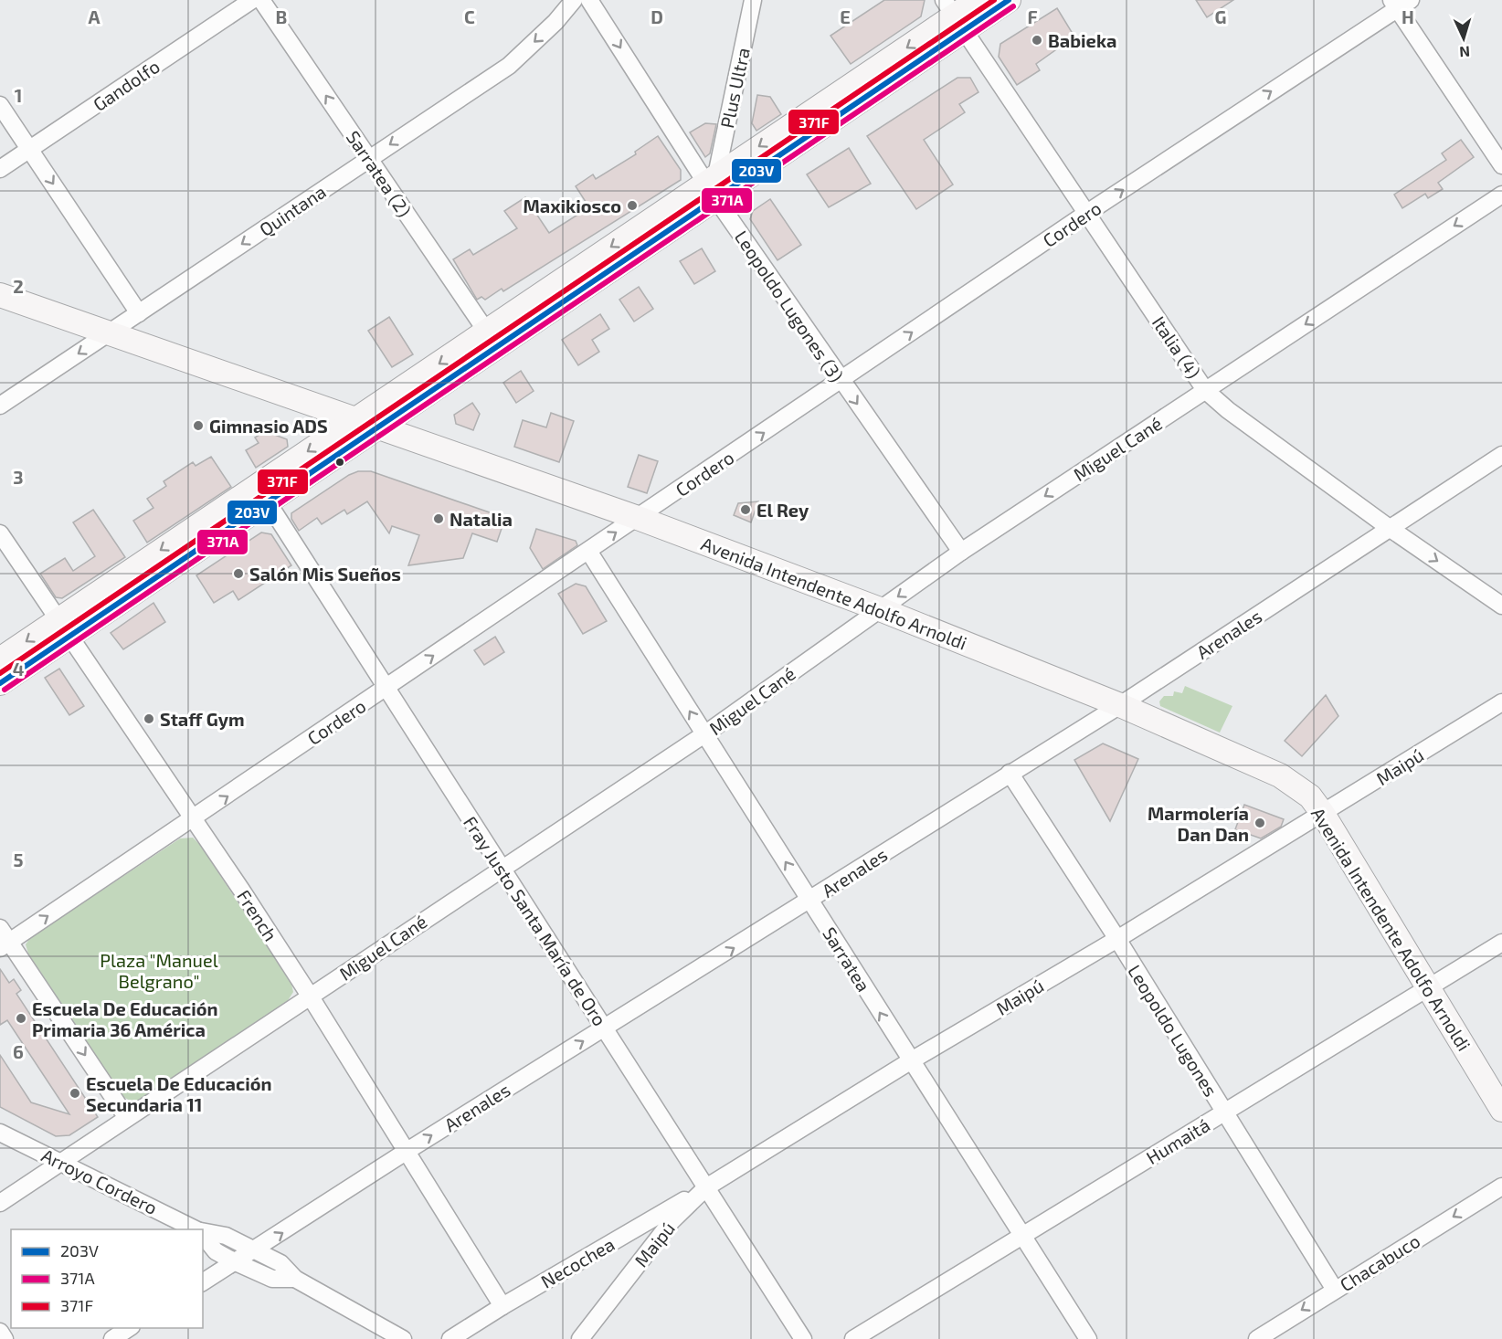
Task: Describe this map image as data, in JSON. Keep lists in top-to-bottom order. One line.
{"streets":{"main road":["Avenida Intendente Adolfo Arnoldi"],"street":["Gandolfo","Plus Ultra","Sarratea (2)","Quintana","Cordero","Leopoldo Lugones (3)","Italia (4)","Miguel Cané","Arenales","Maipú","French","Fray Justo Santa María de Oro","Sarratea","Leopoldo Lugones","Humaitá","Arroyo Cordero","Necochea","Chacabuco"]},"crossings":[["Plus Ultra","Leopoldo Lugones (3)"],["Sarratea (2)","Quintana"],["Quintana","Avenida Intendente Adolfo Arnoldi"],["Cordero","Leopoldo Lugones (3)"],["Cordero","Italia (4)"],["Cordero","Avenida Intendente Adolfo Arnoldi"],["Cordero","French"],["Cordero","Fray Justo Santa María de Oro"],["Cordero","Sarratea"],["Leopoldo Lugones (3)","Miguel Cané"],["Italia (4)","Miguel Cané"],["Italia (4)","Arenales"],["Miguel Cané","Avenida Intendente Adolfo Arnoldi"],["Miguel Cané","French"],["Miguel Cané","Fray Justo Santa María de Oro"],["Miguel Cané","Sarratea"],["Miguel Cané","Arroyo Cordero"],["Avenida Intendente Adolfo Arnoldi","Arenales"],["Avenida Intendente Adolfo Arnoldi","Maipú"],["Avenida Intendente Adolfo Arnoldi","Humaitá"],["Arenales","French"],["Arenales","Fray Justo Santa María de Oro"],["Arenales","Sarratea"],["Arenales","Leopoldo Lugones"],["Arenales","Arroyo Cordero"],["Maipú","Fray Justo Santa María de Oro"],["Maipú","Sarratea"],["Maipú","Leopoldo Lugones"],["Maipú","Necochea"],["French","Necochea"],["Fray Justo Santa María de Oro","Necochea"],["Sarratea","Humaitá"],["Leopoldo Lugones","Humaitá"],["Leopoldo Lugones","Chacabuco"]],"one_way":["Sarratea (2)","Quintana","Cordero","Leopoldo Lugones (3)","Miguel Cané","Arenales","Sarratea","Chacabuco"],"parks":["Plaza \"Manuel Belgrano\""],"places":["Babieka","Maxikiosco","Gimnasio ADS","El Rey","Natalia","Salón Mis Sueños","Staff Gym","Marmolería Dan Dan","Escuela De Educación Primaria 36 América","Escuela De Educación Secundaria 11"],"lines":["transit line 203V","transit line 371F","transit line 371A"],"legend":["203V","371A","371F"],"north":"bottom","grid":{"columns":["A","B","C","D","E","F","G","H"],"rows":["1","2","3","4","5","6"]}}
